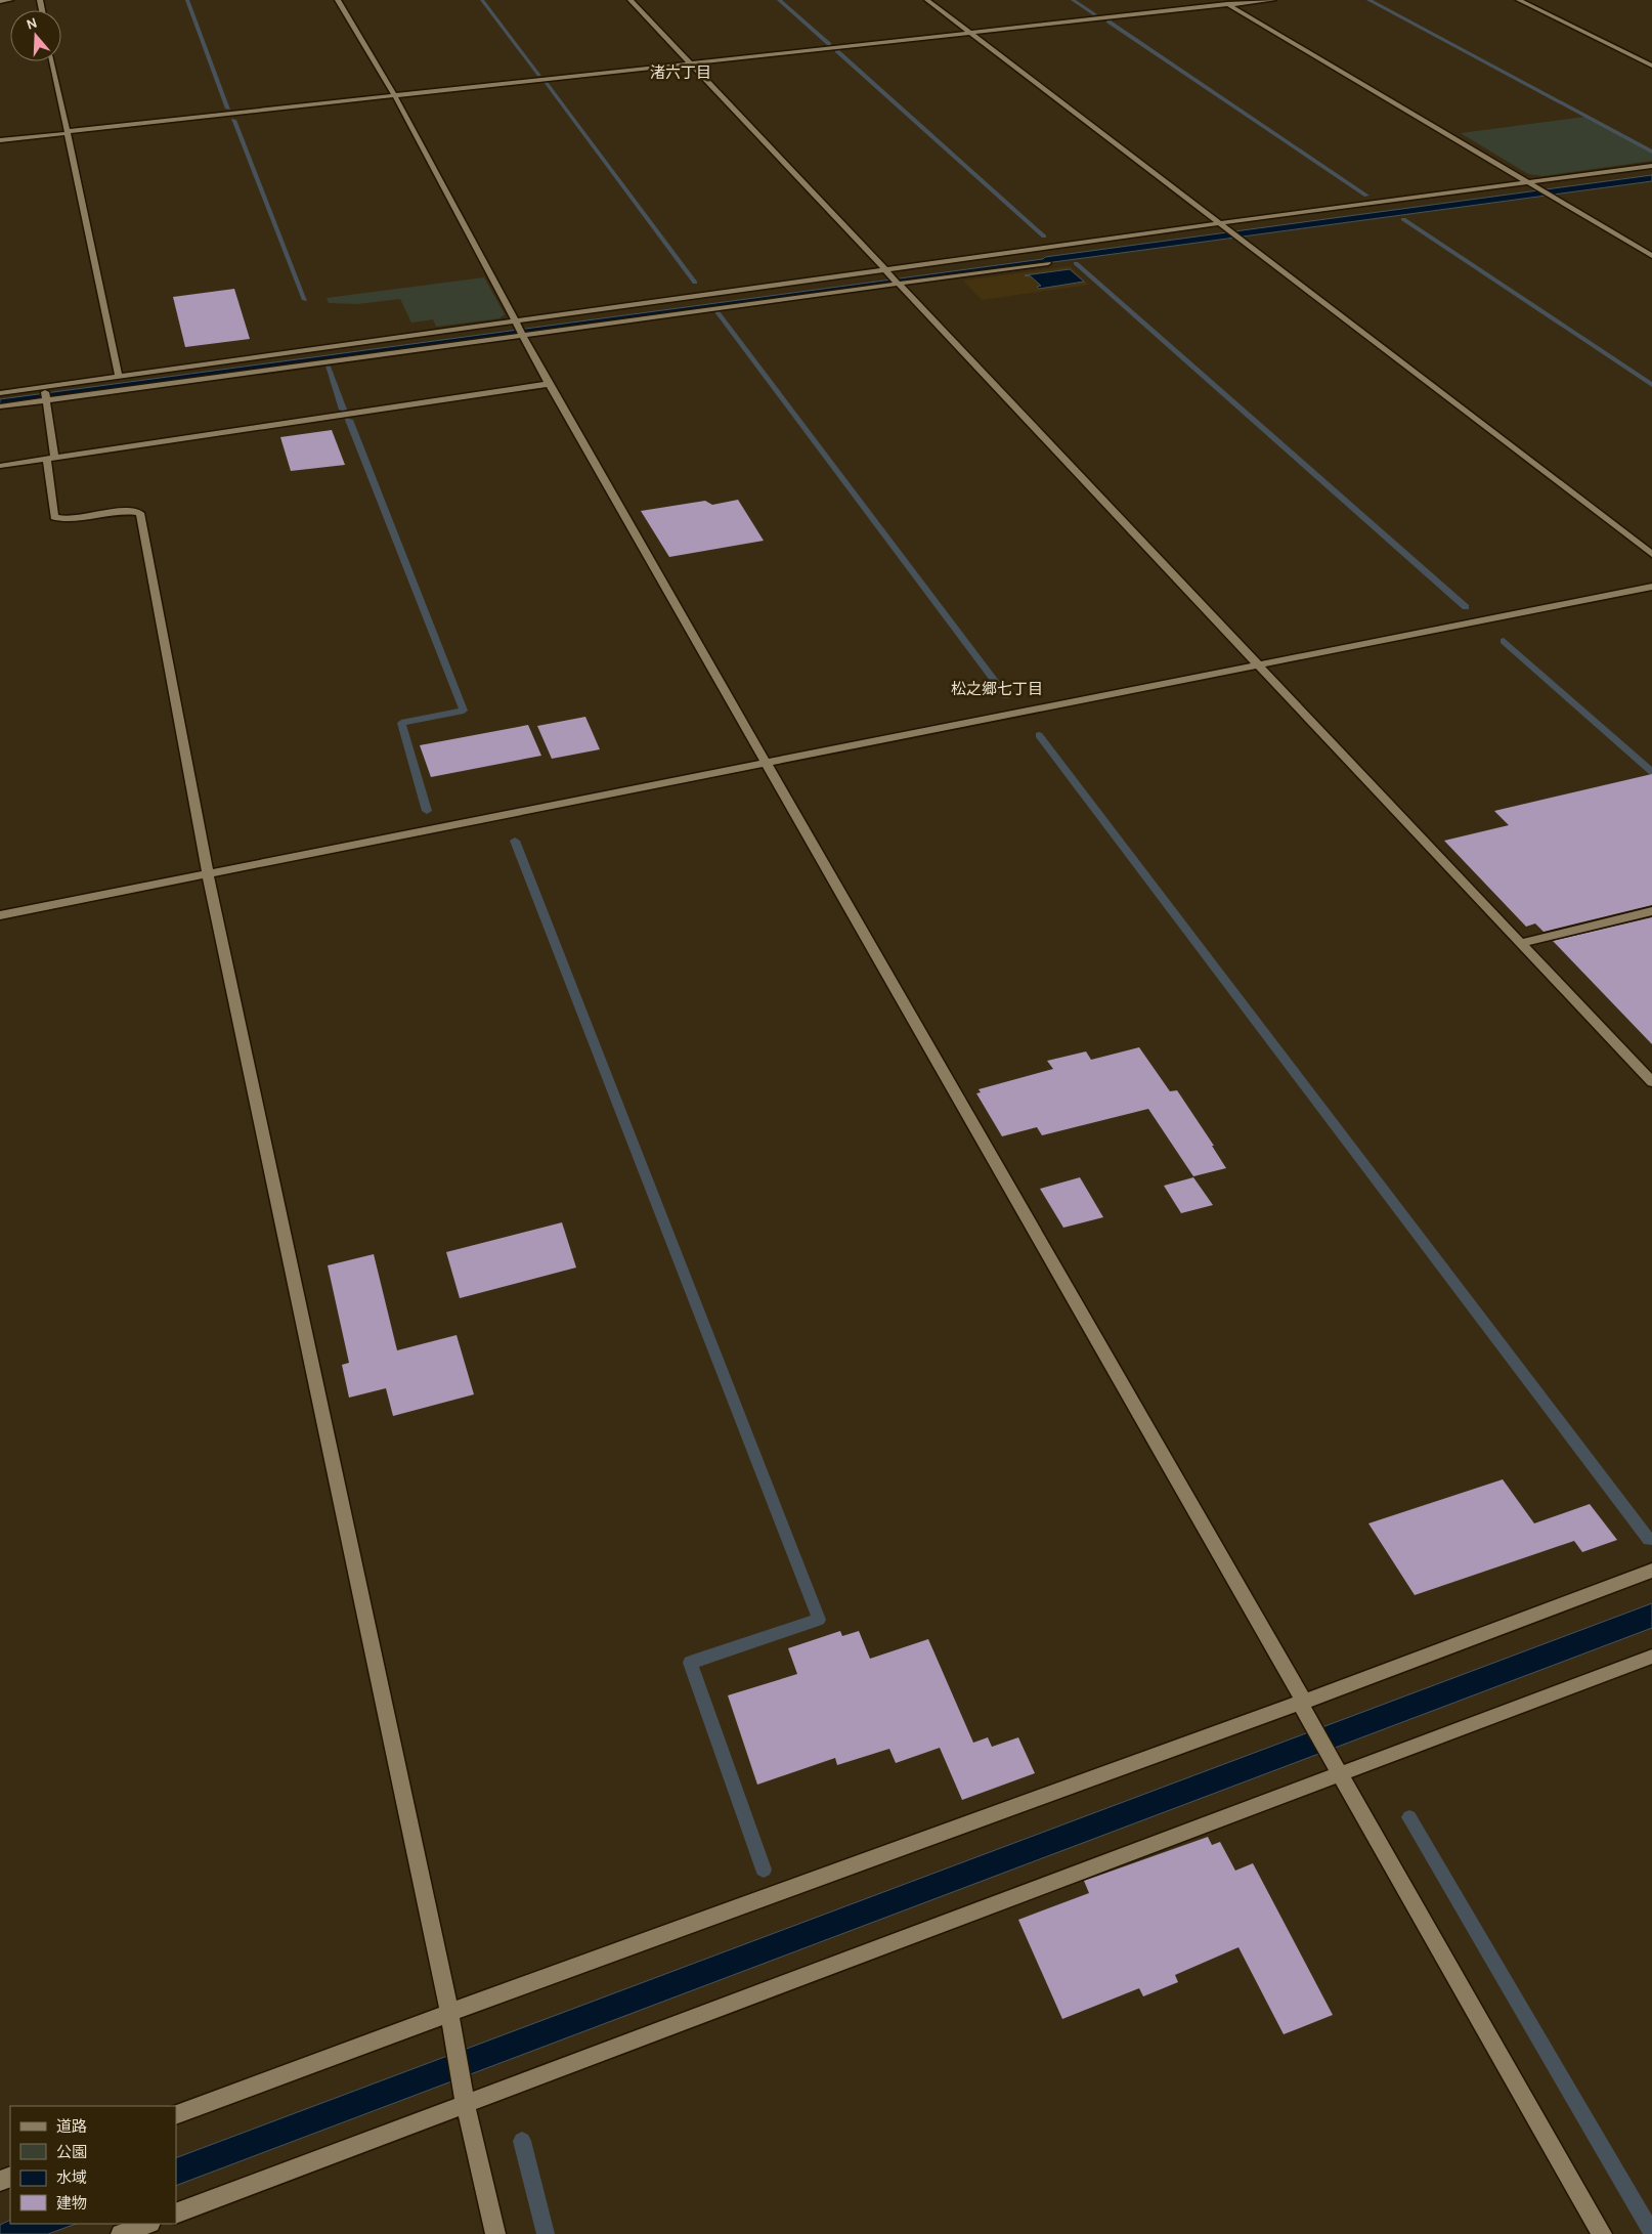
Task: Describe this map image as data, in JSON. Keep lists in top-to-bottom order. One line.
{"districts":["渚六丁目","松之郷七丁目"],"legend":["道路","公園","水域","建物"],"north":"top"}
